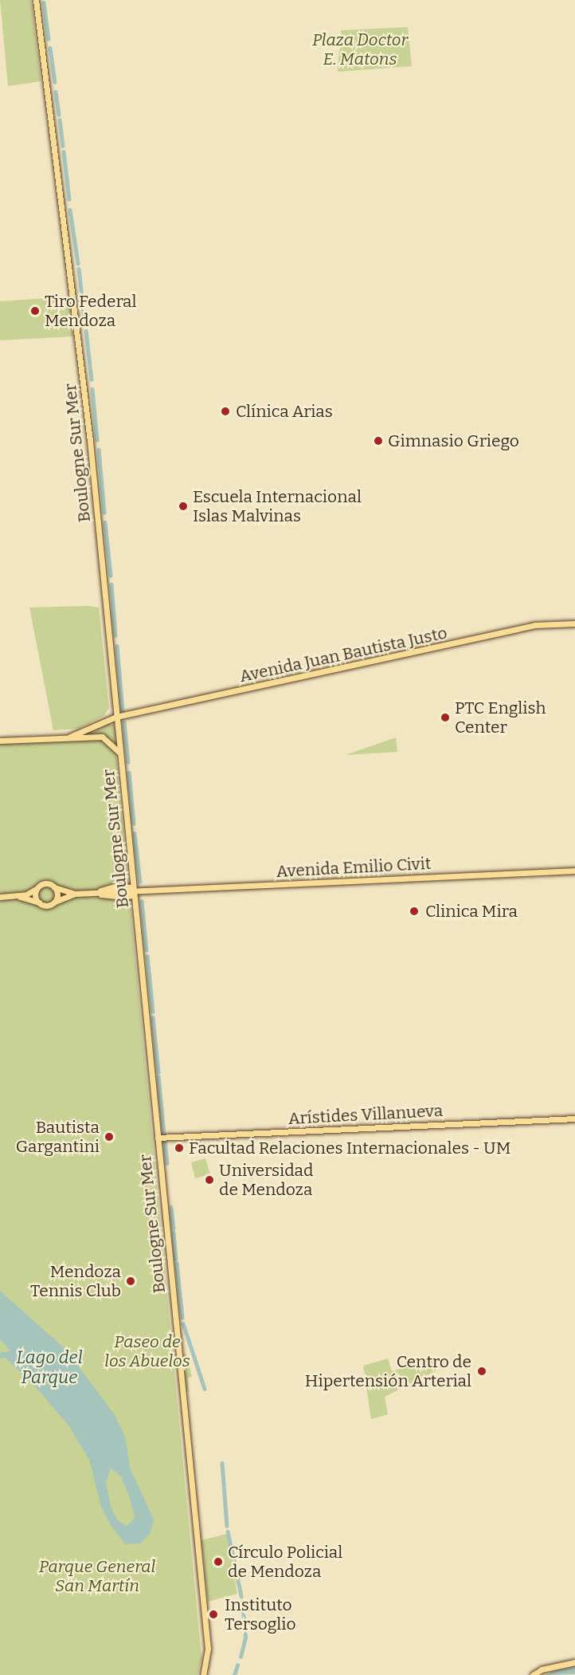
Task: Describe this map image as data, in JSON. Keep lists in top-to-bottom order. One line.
{"streets":{"main road":["Boulogne Sur Mer","Avenida Juan Bautista Justo","Avenida Emilio Civit","Arístides Villanueva"]},"crossings":[["Boulogne Sur Mer","Avenida Juan Bautista Justo"],["Boulogne Sur Mer","Avenida Emilio Civit"],["Boulogne Sur Mer","Arístides Villanueva"]],"water":["Lago del Parque"],"parks":["Plaza Doctor E. Matons","Paseo de los Abuelos","Parque General San Martín"],"places":["Tiro Federal Mendoza","Clínica Arias","Gimnasio Griego","Escuela Internacional Islas Malvinas","PTC English Center","Clinica Mira","Bautista Gargantini","Facultad Relaciones Internacionales - UM","Universidad de Mendoza","Mendoza Tennis Club","Centro de Hipertensión Arterial","Círculo Policial de Mendoza","Instituto Tersoglio"]}
